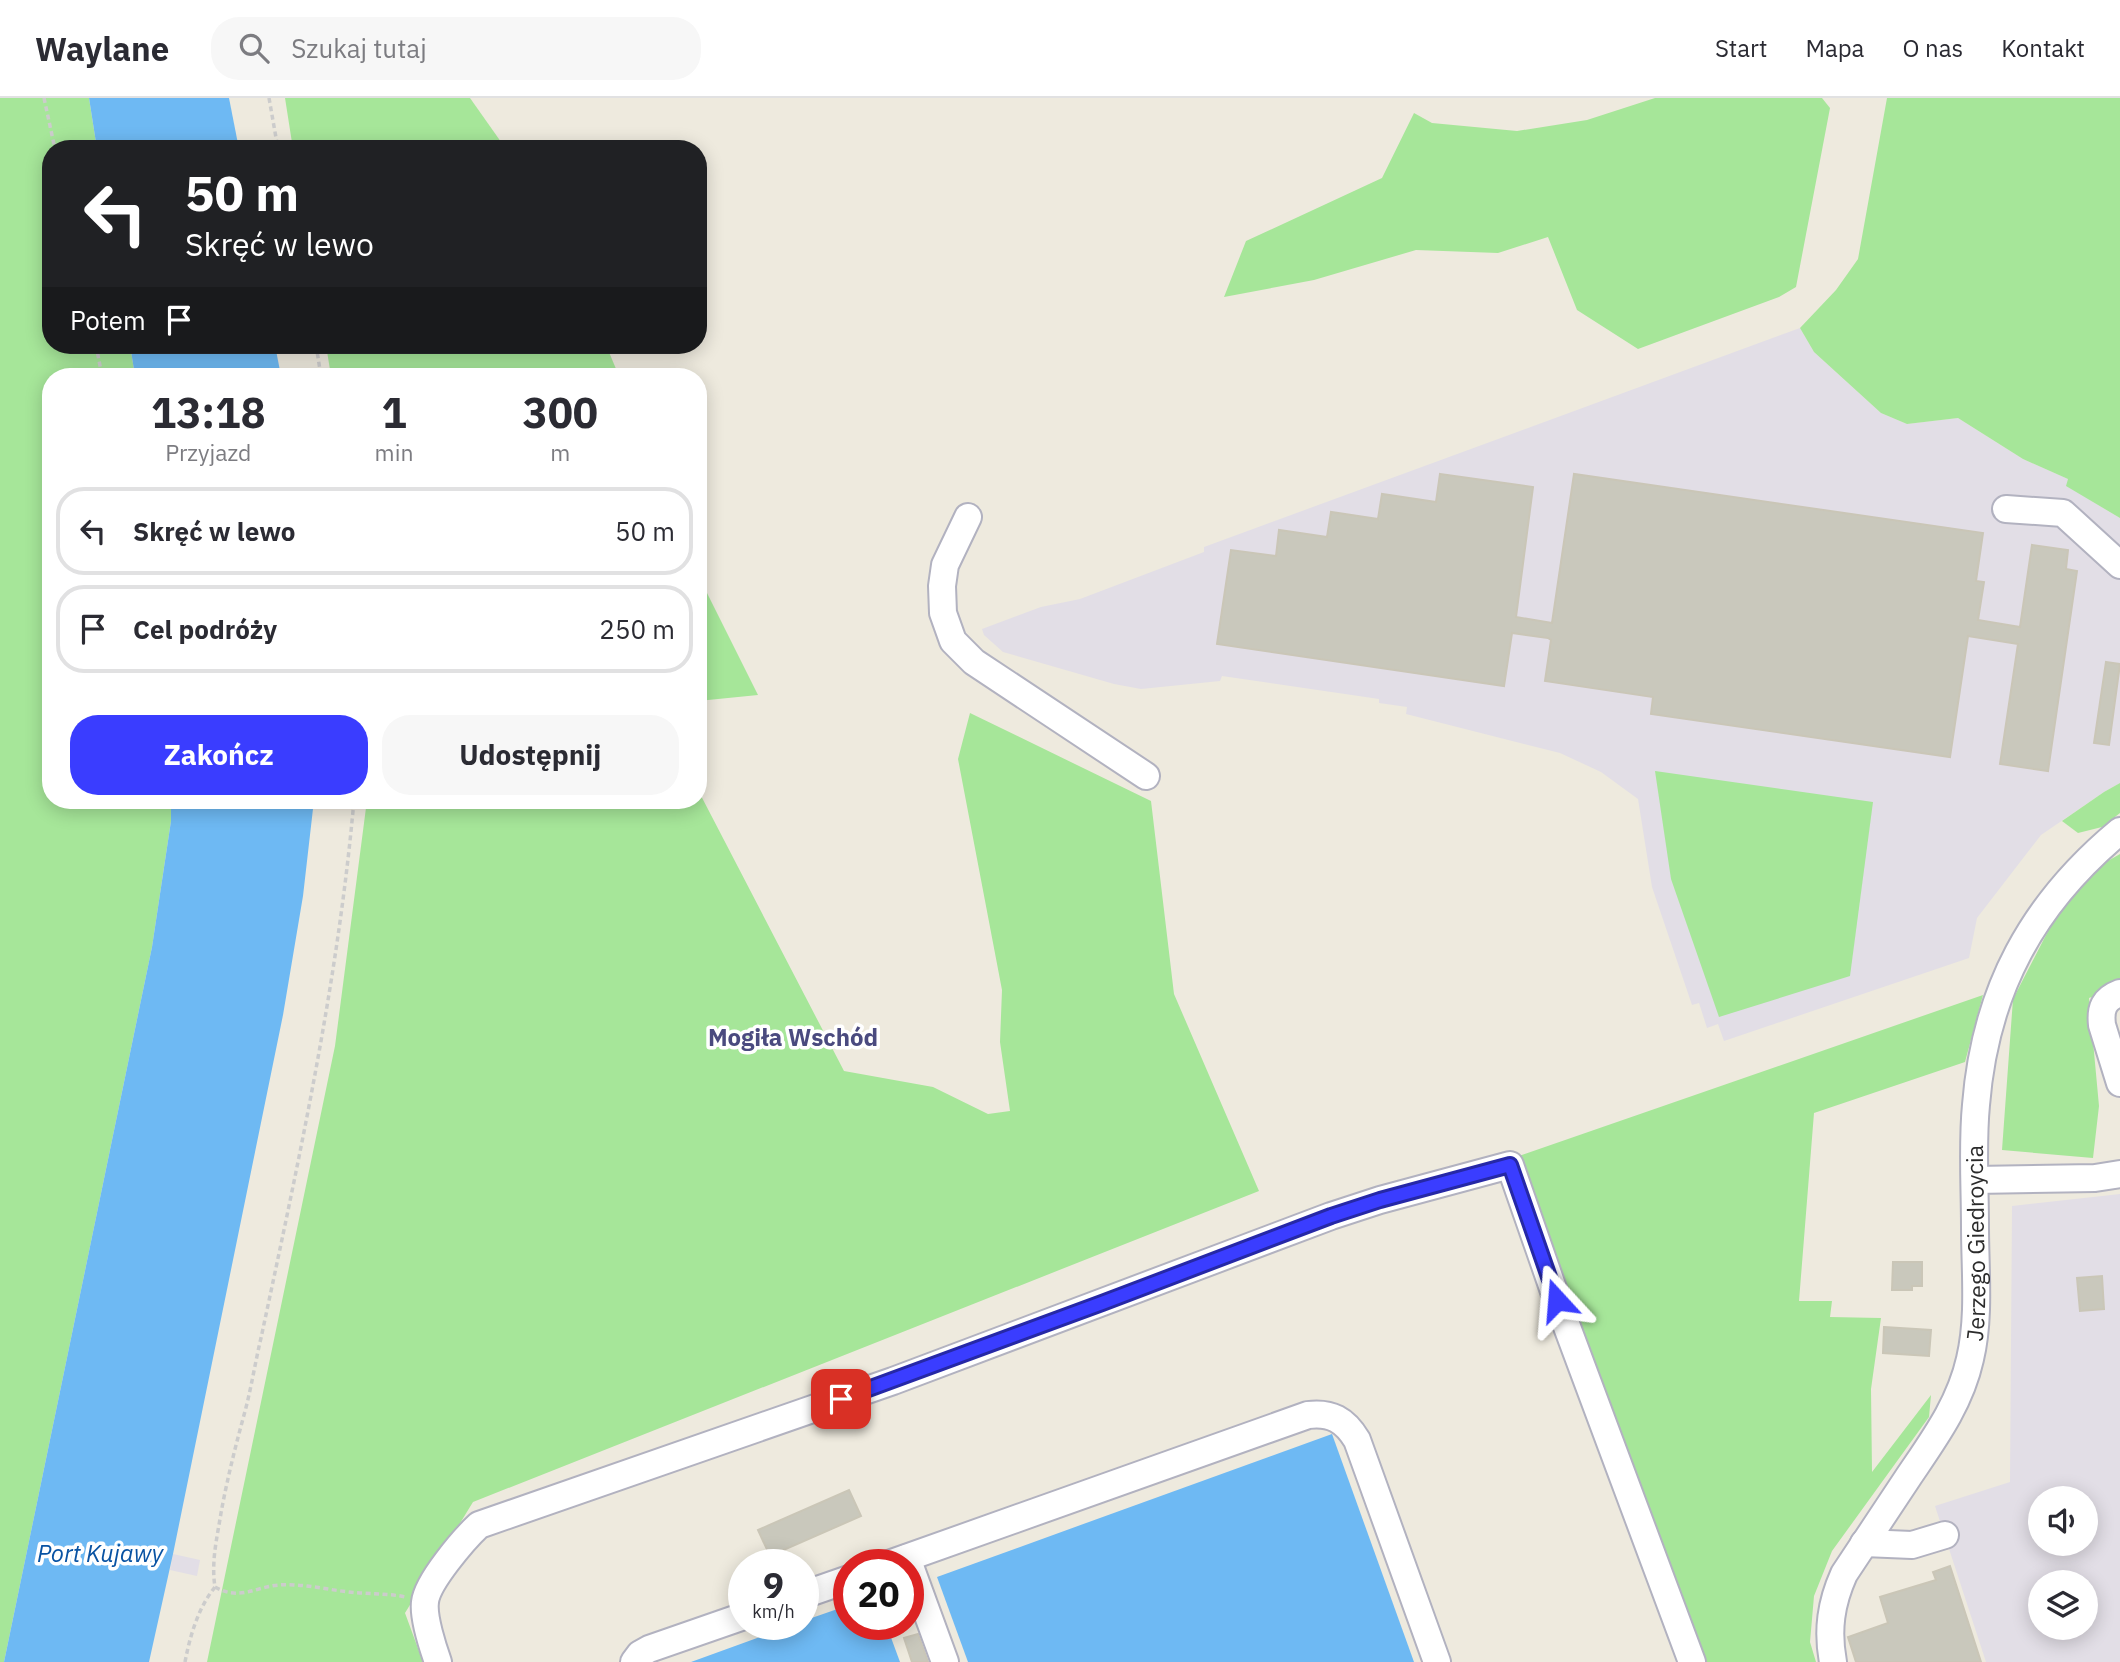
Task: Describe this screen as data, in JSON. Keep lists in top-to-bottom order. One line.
{"streets":{"street":["Jerzego Giedroycia"]},"districts":["Mogiła Wschód"],"water":["Port Kujawy"],"page":{"header":"Waylane","search":"Szukaj tutaj","nav":["Start","Mapa","O nas","Kontakt"],"turn":["50 m","Skręć w lewo"],"then":"Potem","eta":["13:18","Przyjazd","1","min","300","m"],"list":[{"name":"Skręć w lewo","value":"50 m"},{"name":"Cel podróży","value":"250 m"}],"buttons":["Zakończ","Udostępnij"],"speed":"9 km/h","limit":"20"}}
